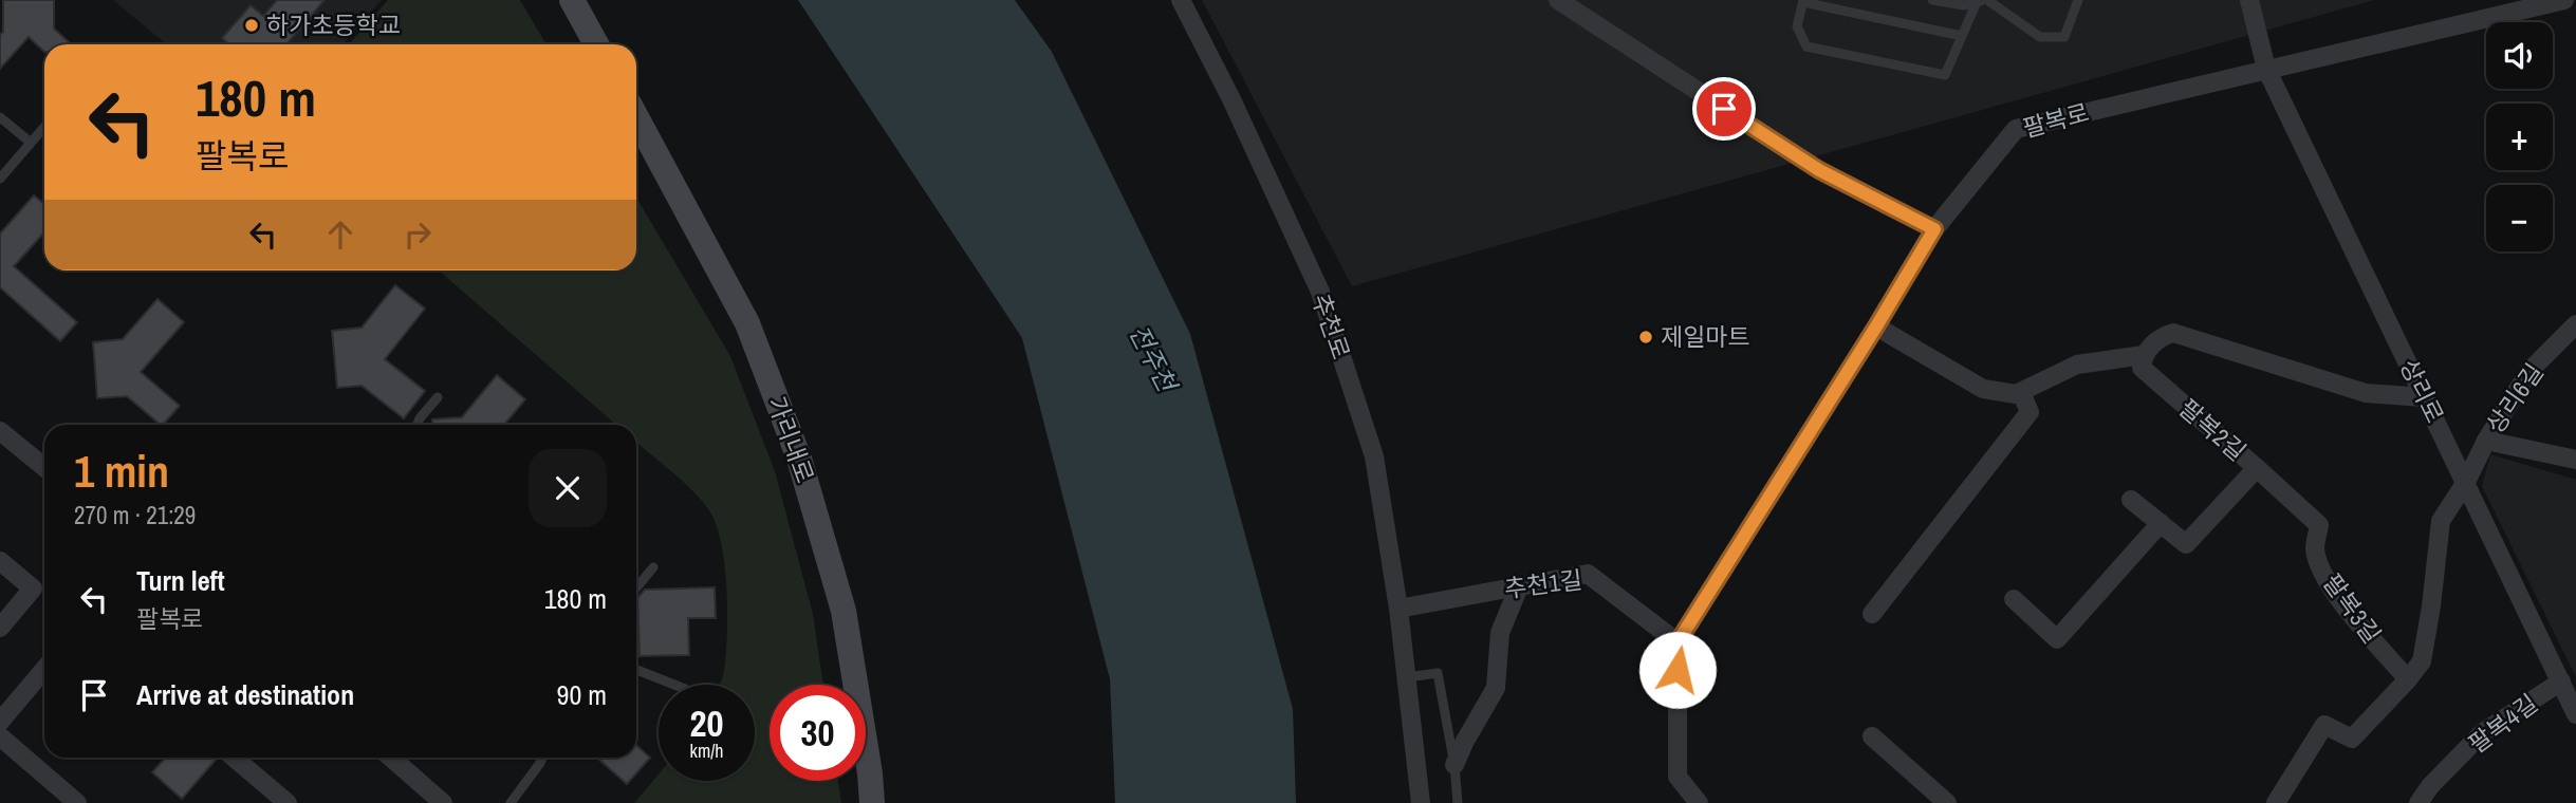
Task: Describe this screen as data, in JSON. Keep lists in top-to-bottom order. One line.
{"streets":{"street":["팔복로","추천로","상리로","상리6길","팔복2길","가리내로","추천1길","팔복3길","팔복4길"]},"crossings":[["팔복로","상리로"],["팔복로","추천1길"],["추천로","추천1길"],["상리로","상리6길"],["상리로","팔복4길"],["팔복2길","팔복3길"]],"water":["전주천"],"places":["하가초등학교","제일마트"],"page":{"map_buttons":["+","−"],"turn":["180 m","팔복로"],"heading":["1 min","270 m · 21:29"],"list":[{"name":"Turn left","note":"팔복로","value":"180 m"},{"name":"Arrive at destination","value":"90 m"}],"speed":"20 km/h","limit":"30"}}
